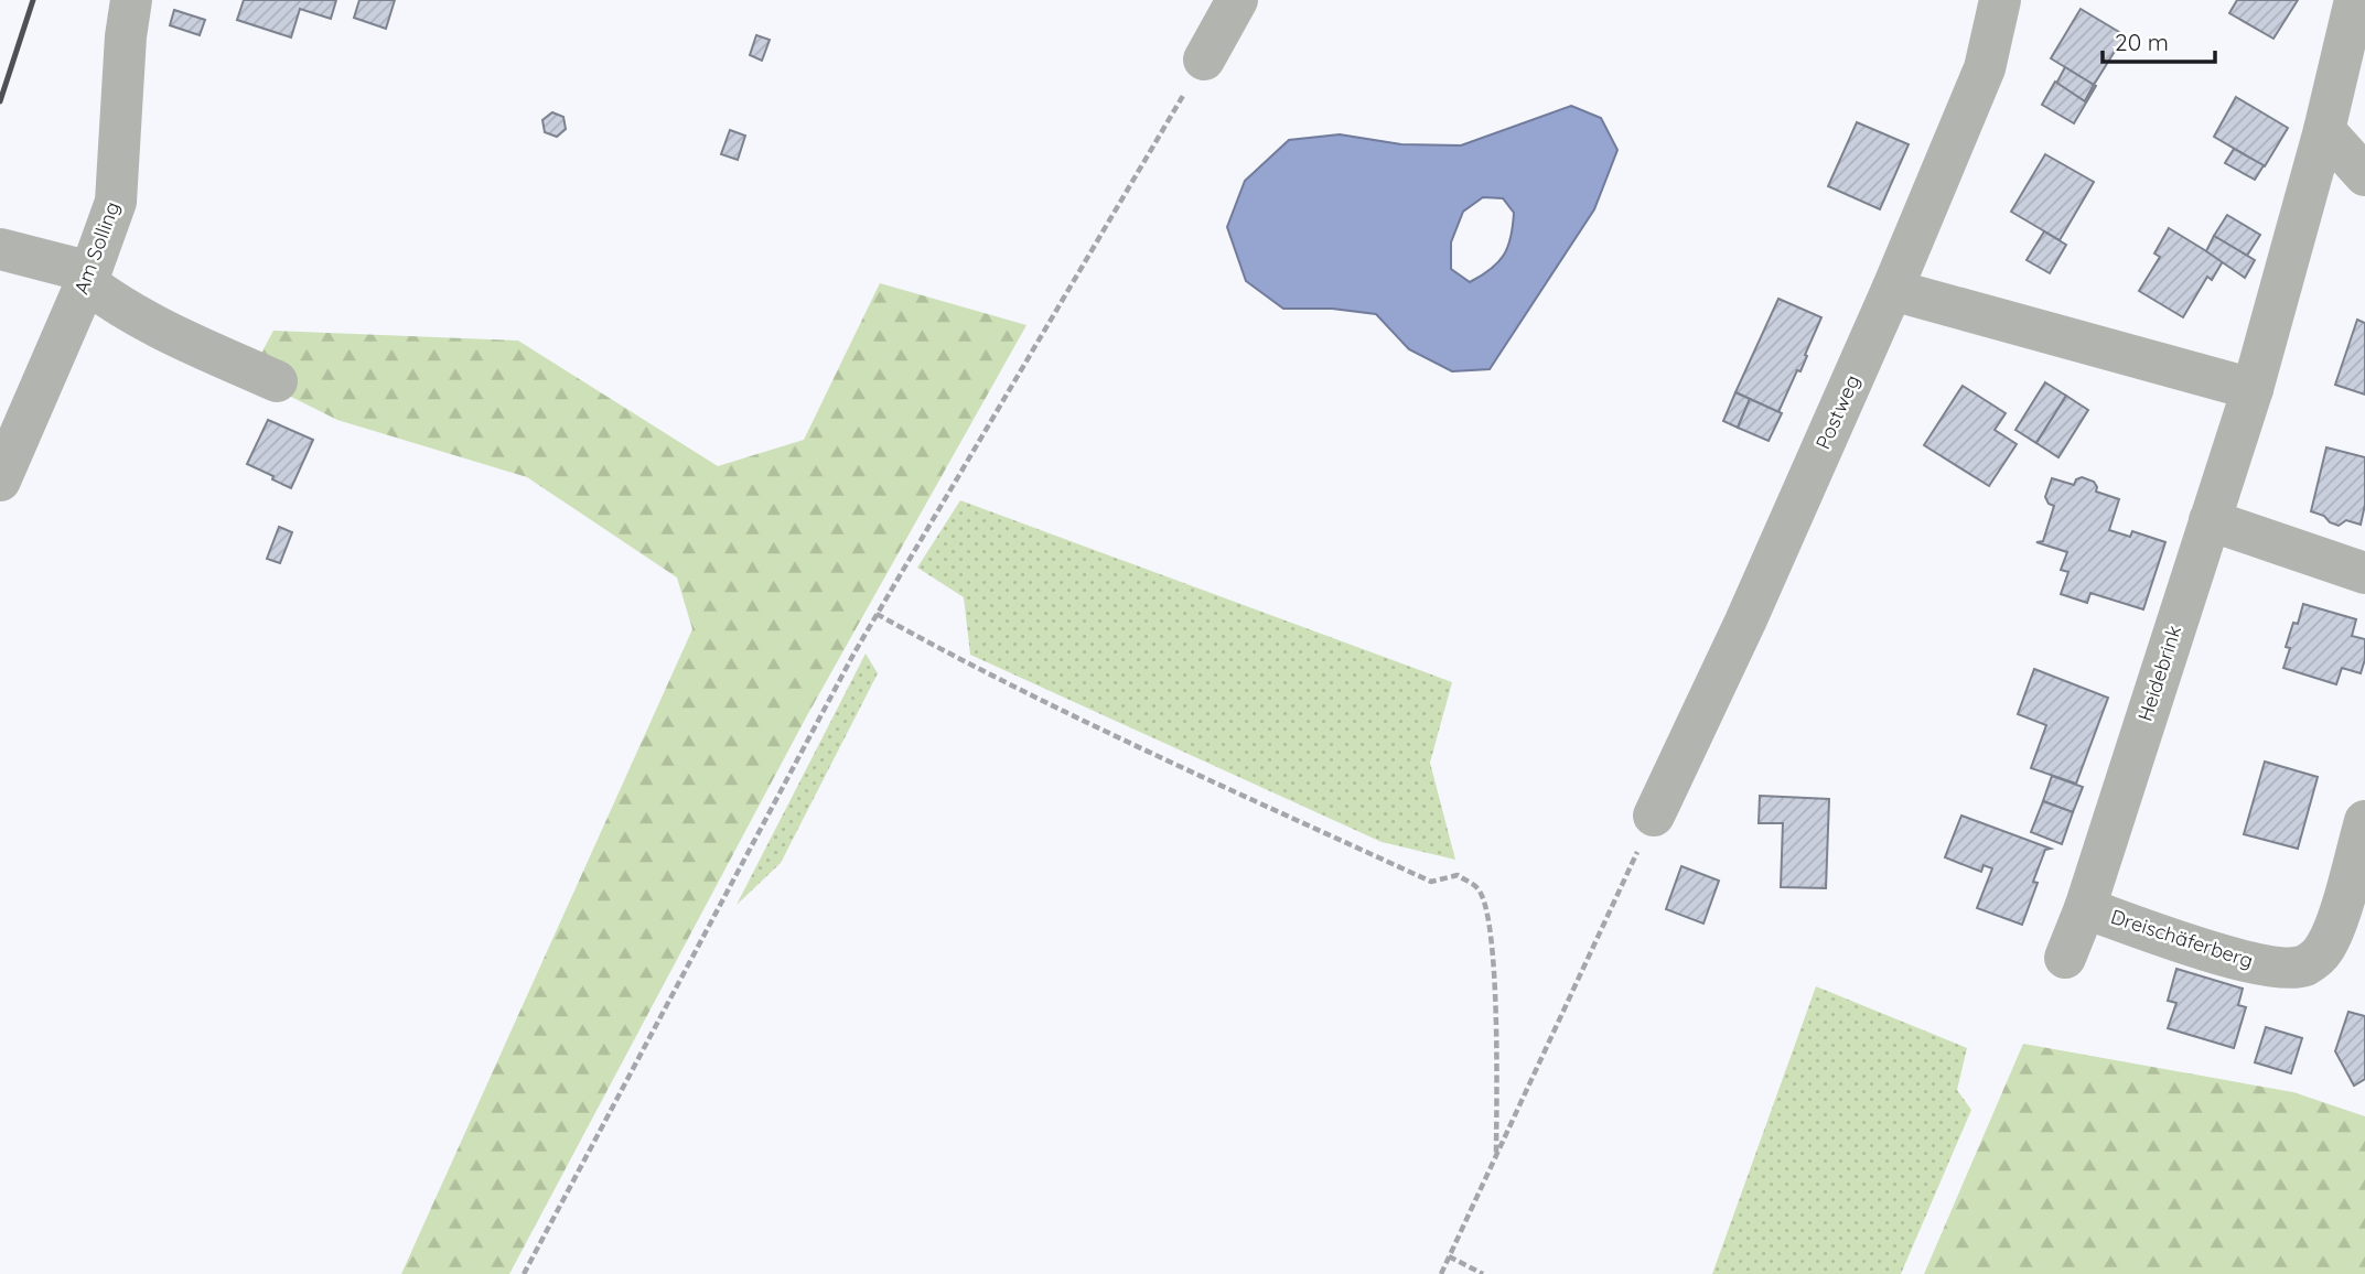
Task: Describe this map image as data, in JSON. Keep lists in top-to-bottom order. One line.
{"streets":{"street":["Am Solling","Postweg","Heidebrink","Dreischäferberg"]},"crossings":[["Heidebrink","Dreischäferberg"]],"scale_bar":"20 m"}
